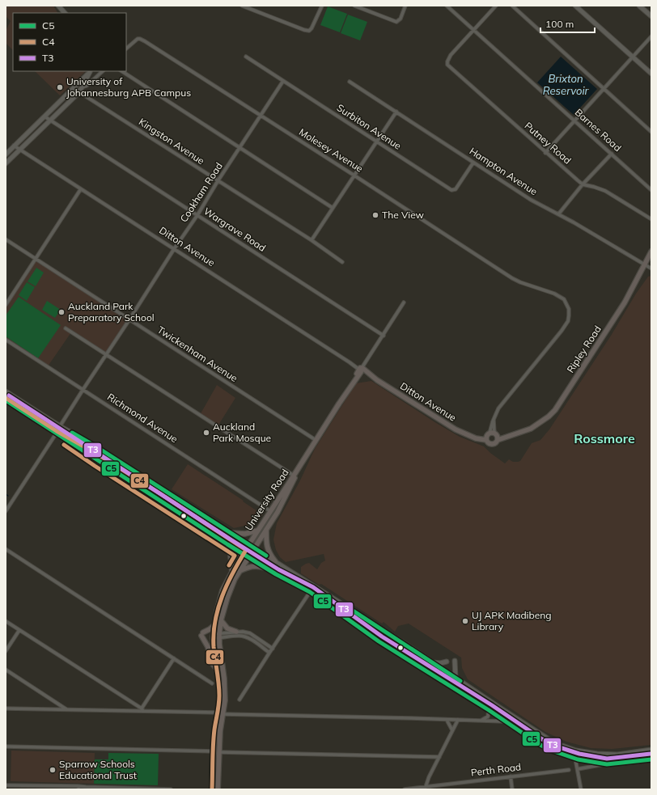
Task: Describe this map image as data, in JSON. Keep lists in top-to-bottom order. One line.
{"streets":{"main road":["Ditton Avenue","Ripley Road","University Road"],"street":["Surbiton Avenue","Barnes Road","Kingston Avenue","Putney Road","Molesey Avenue","Hampton Avenue","Cookham Road","Wargrave Road","Twickenham Avenue","Richmond Avenue","Perth Road"]},"crossings":[["Surbiton Avenue","Hampton Avenue"],["Surbiton Avenue","Cookham Road"],["Barnes Road","Putney Road"],["Kingston Avenue","Cookham Road"],["Molesey Avenue","Cookham Road"],["Molesey Avenue","Ditton Avenue"],["Molesey Avenue","Ripley Road"],["Hampton Avenue","Ripley Road"],["Cookham Road","Wargrave Road"],["Cookham Road","Ditton Avenue"],["Cookham Road","Twickenham Avenue"],["Cookham Road","Richmond Avenue"],["Wargrave Road","University Road"],["Ditton Avenue","Ripley Road"],["Ditton Avenue","University Road"],["Twickenham Avenue","University Road"],["Richmond Avenue","University Road"]],"districts":["Rossmore"],"water":["Brixton Reservoir"],"places":["University of Johannesburg APB Campus","The View","Auckland Park Preparatory School","Auckland Park Mosque","UJ APK Madibeng Library","Sparrow Schools Educational Trust"],"lines":["transit line T3","transit line C4","transit line C5"],"legend":["C5","C4","T3"],"scale_bar":"100 m"}
